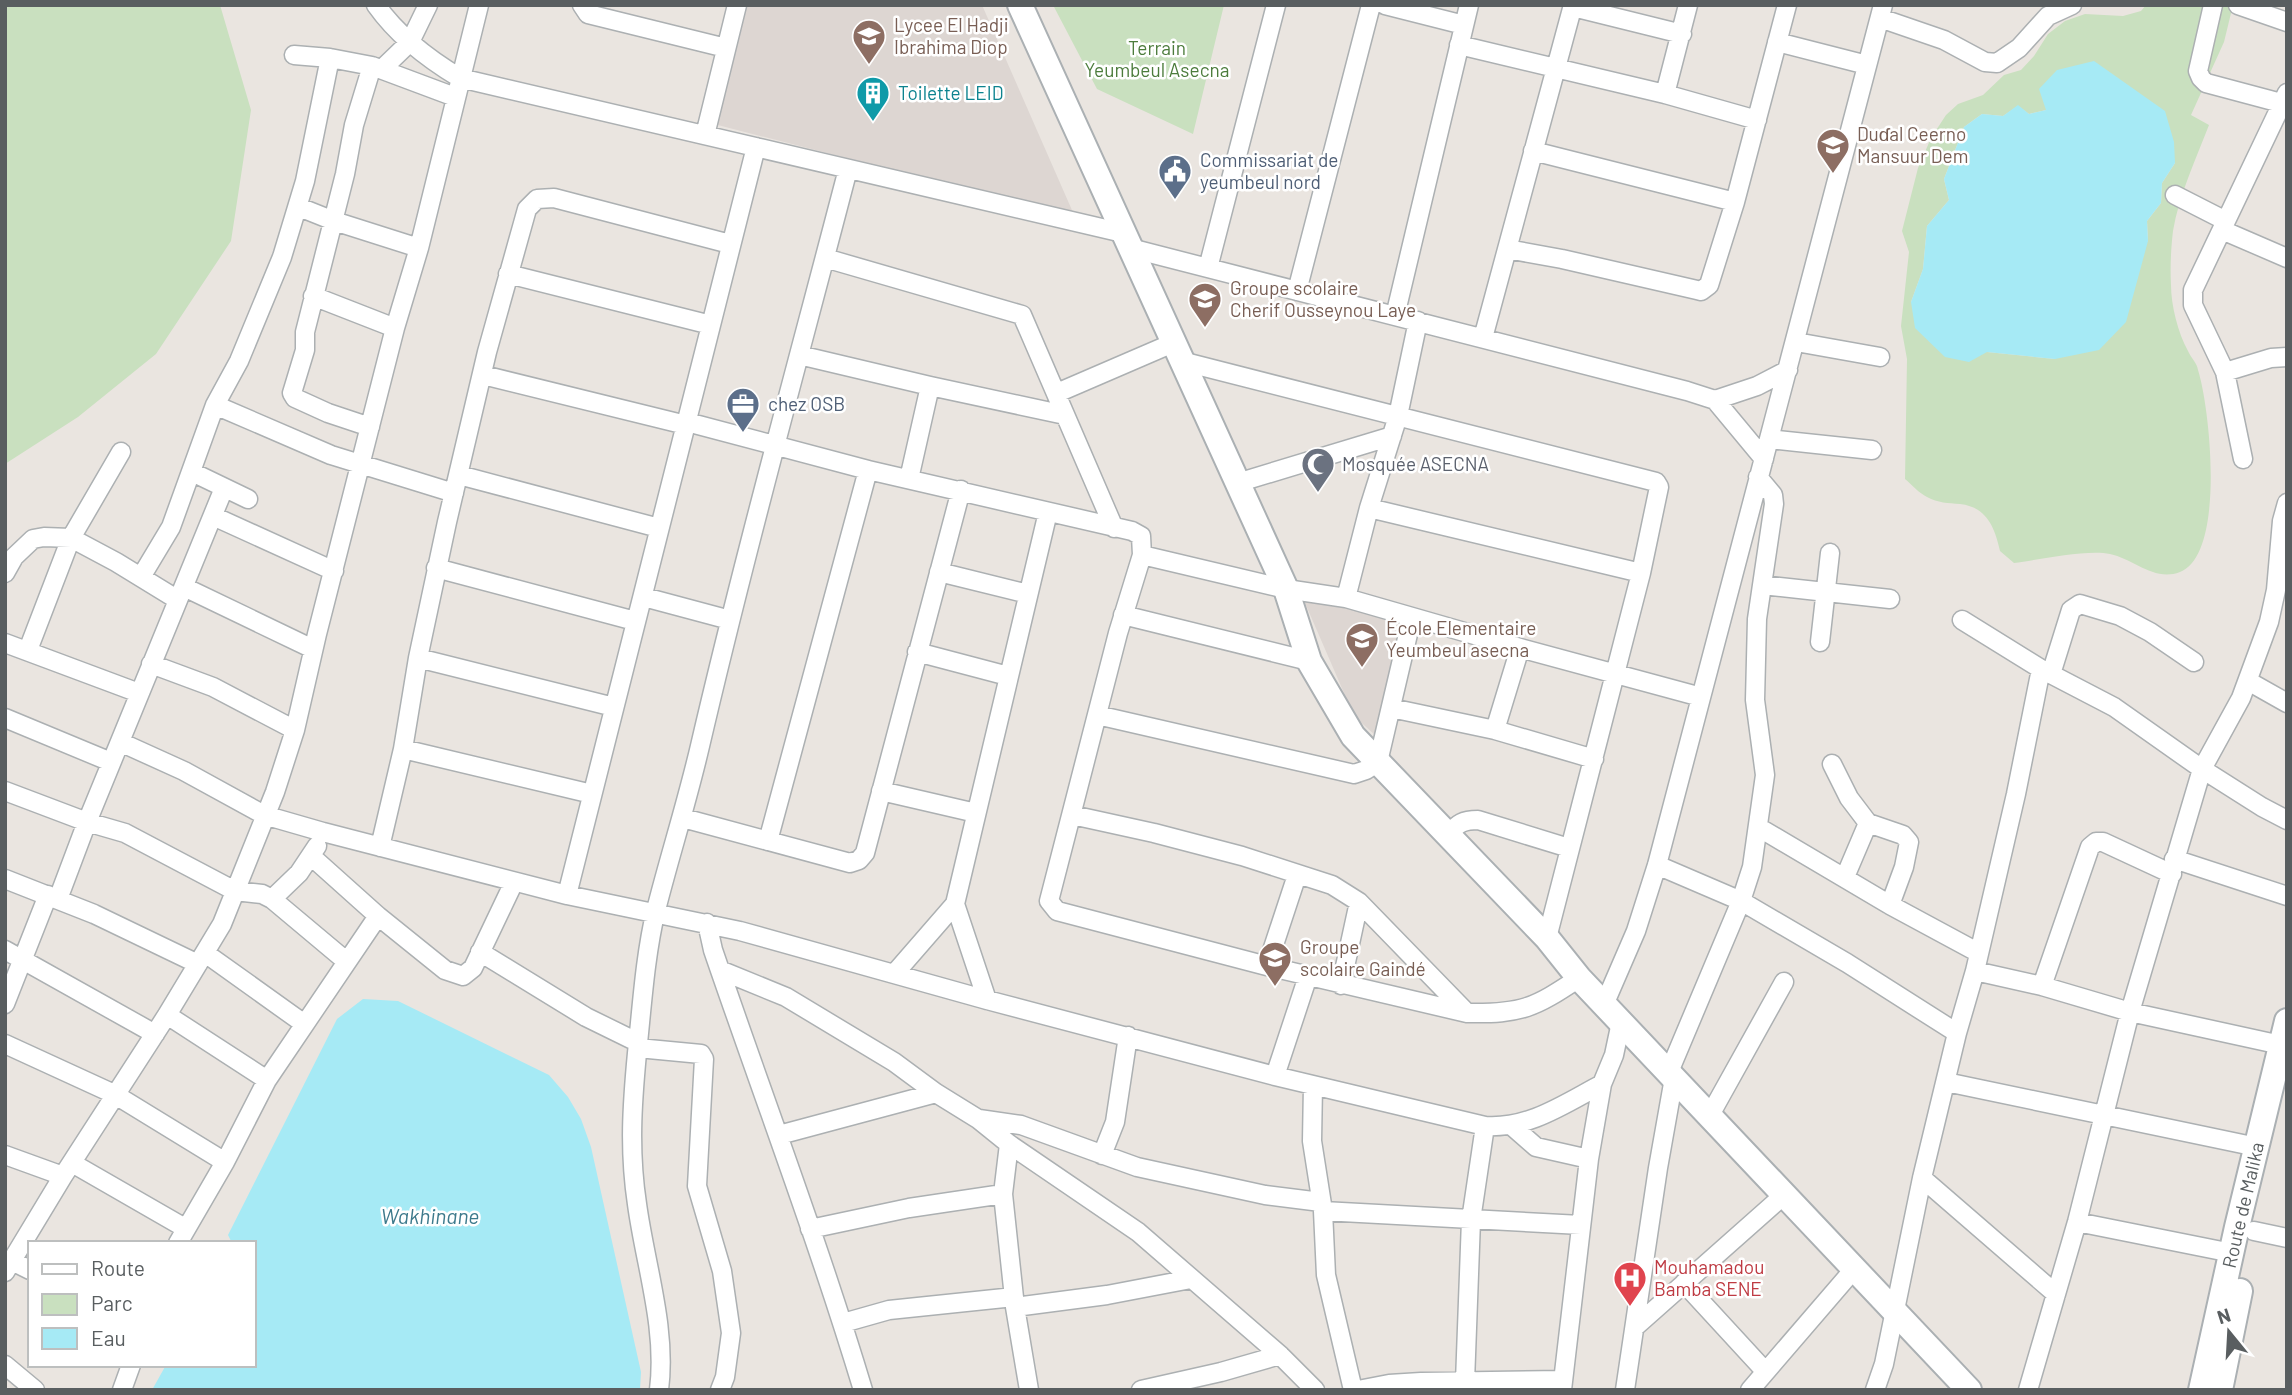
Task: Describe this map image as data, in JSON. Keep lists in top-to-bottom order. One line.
{"streets":{"main road":["Route de Malika"]},"water":["Wakhinane"],"parks":["Terrain Yeumbeul Asecna"],"places":{"school or university":["Lycee El Hadji Ibrahima Diop","Duɗal Ceerno Mansuur Dem","Groupe scolaire Cherif Ousseynou Laye","École Elementaire Yeumbeul asecna","Groupe scolaire Gaindé"],"building":["Toilette LEID"],"public building":["Commissariat de yeumbeul nord"],"office":["chez OSB"],"mosque":["Mosquée ASECNA"],"hospital":["Mouhamadou Bamba SENE"]},"legend":["Route","Parc","Eau"],"north":"top"}
